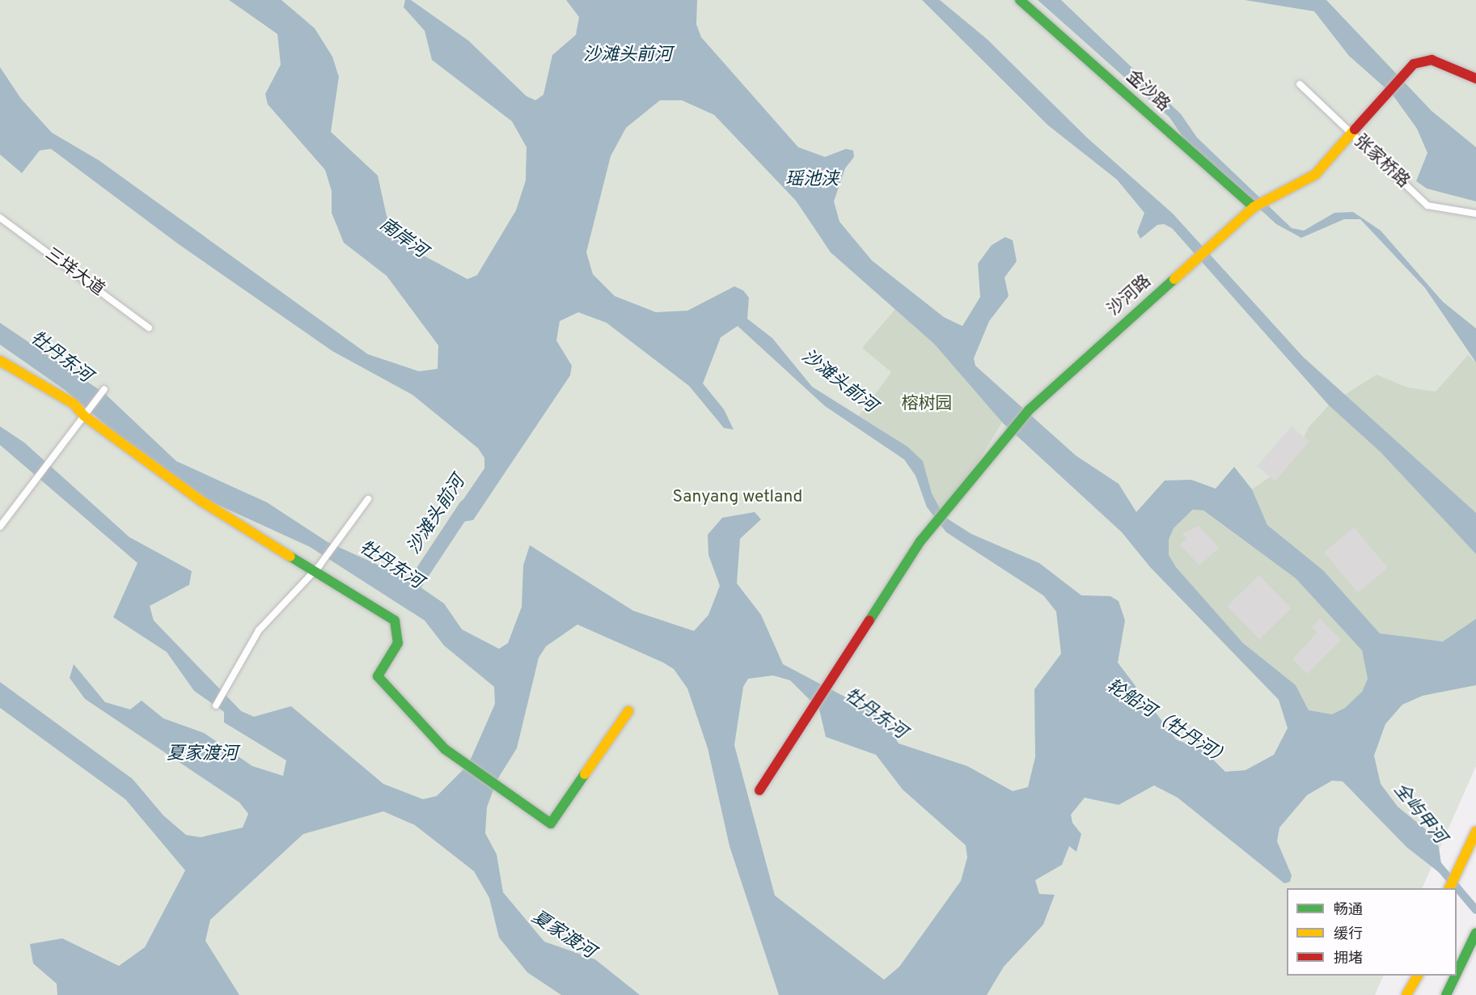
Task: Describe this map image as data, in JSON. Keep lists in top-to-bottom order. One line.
{"streets":{"main road":["金沙路","沙河路"],"street":["张家桥路","三垟大道"]},"crossings":[["金沙路","沙河路"],["张家桥路","沙河路"]],"water":["沙滩头前河","瑶池浃","南岸河","牡丹东河","轮船河（牡丹河）","夏家渡河","全屿甲河"],"parks":["榕树园","Sanyang wetland"],"legend":["畅通","缓行","拥堵"]}
